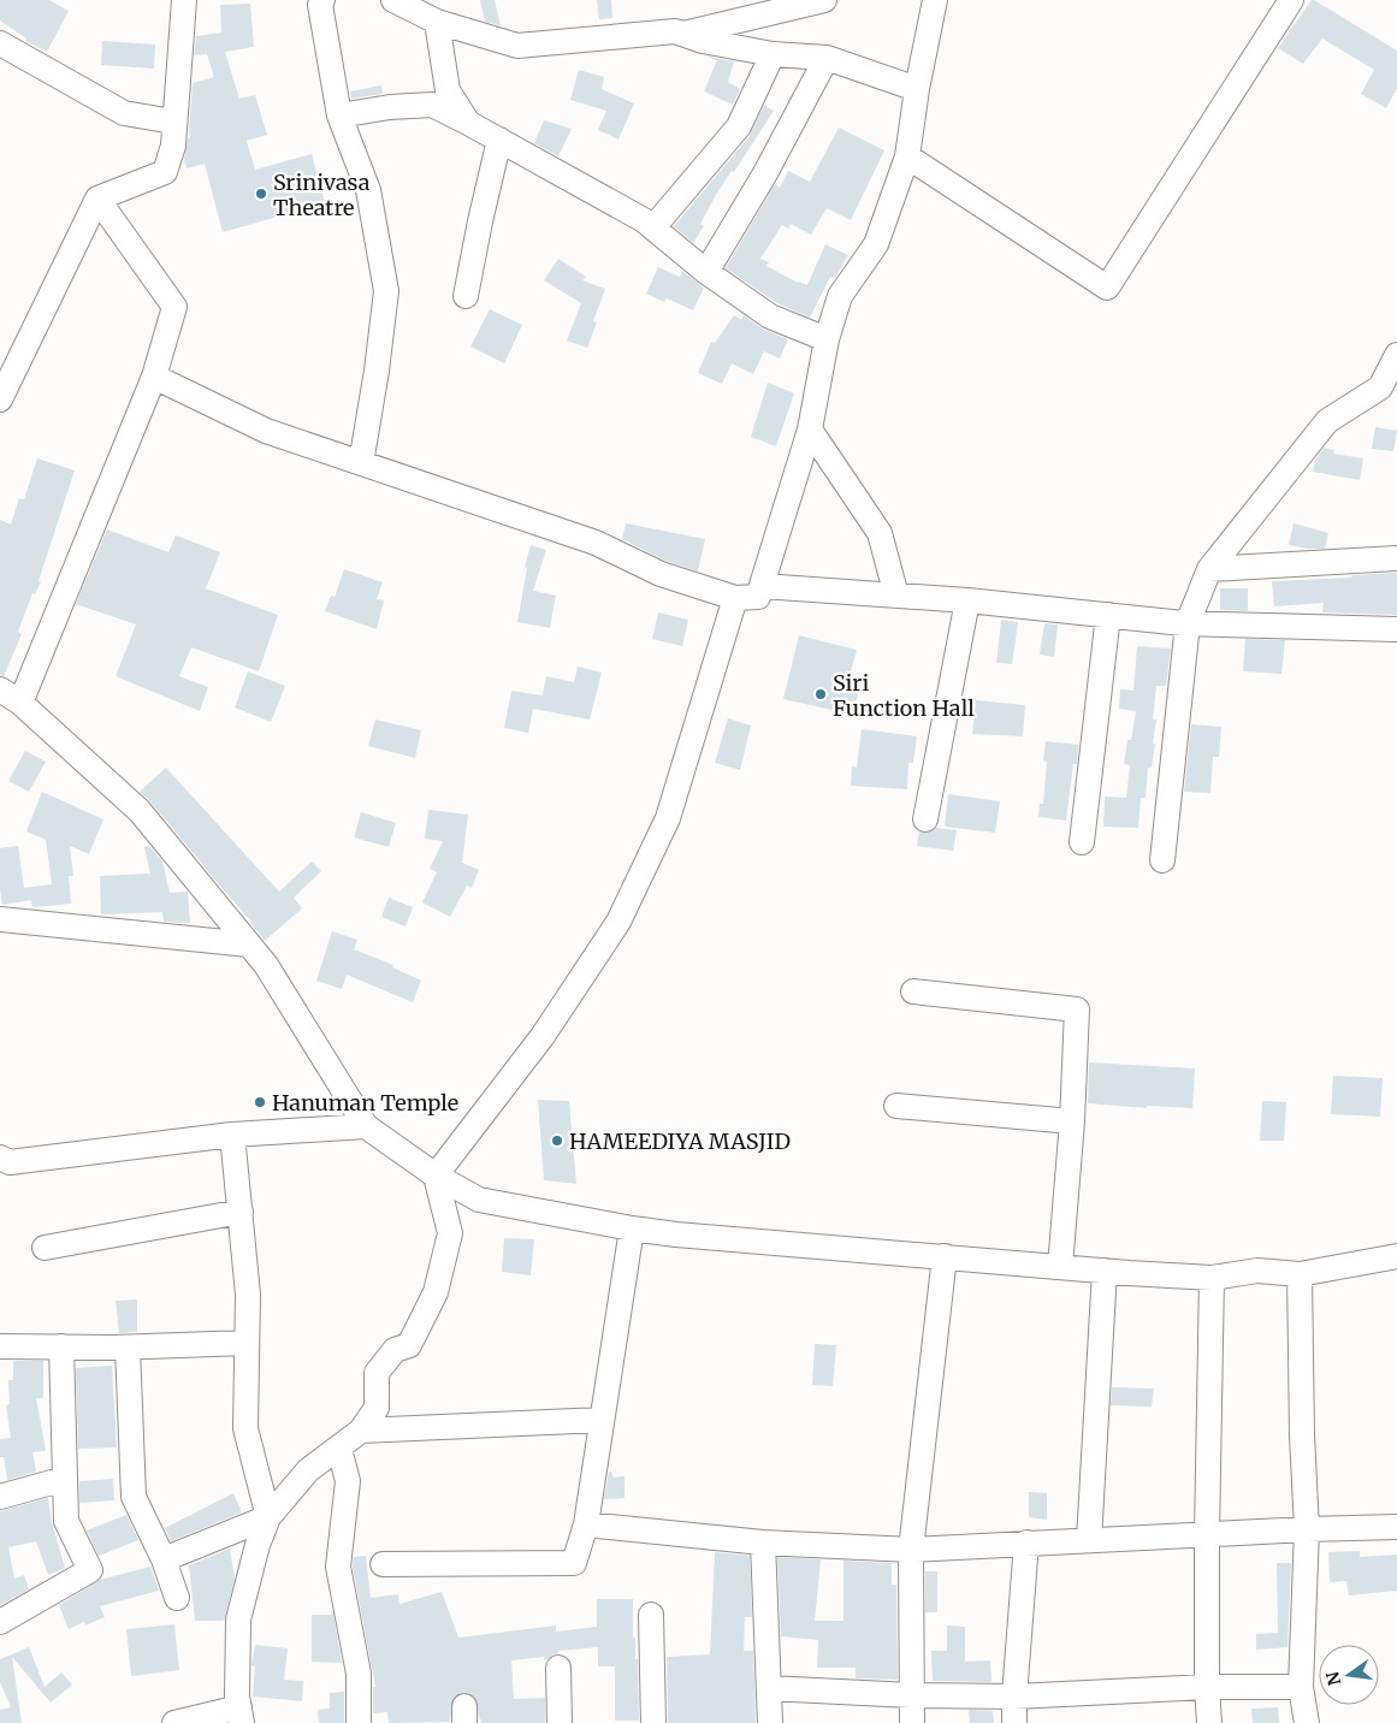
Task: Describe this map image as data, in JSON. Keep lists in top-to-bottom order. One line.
{"places":["Srinivasa Theatre","Siri Function Hall","Hanuman Temple","HAMEEDIYA MASJID"],"north":"left"}
